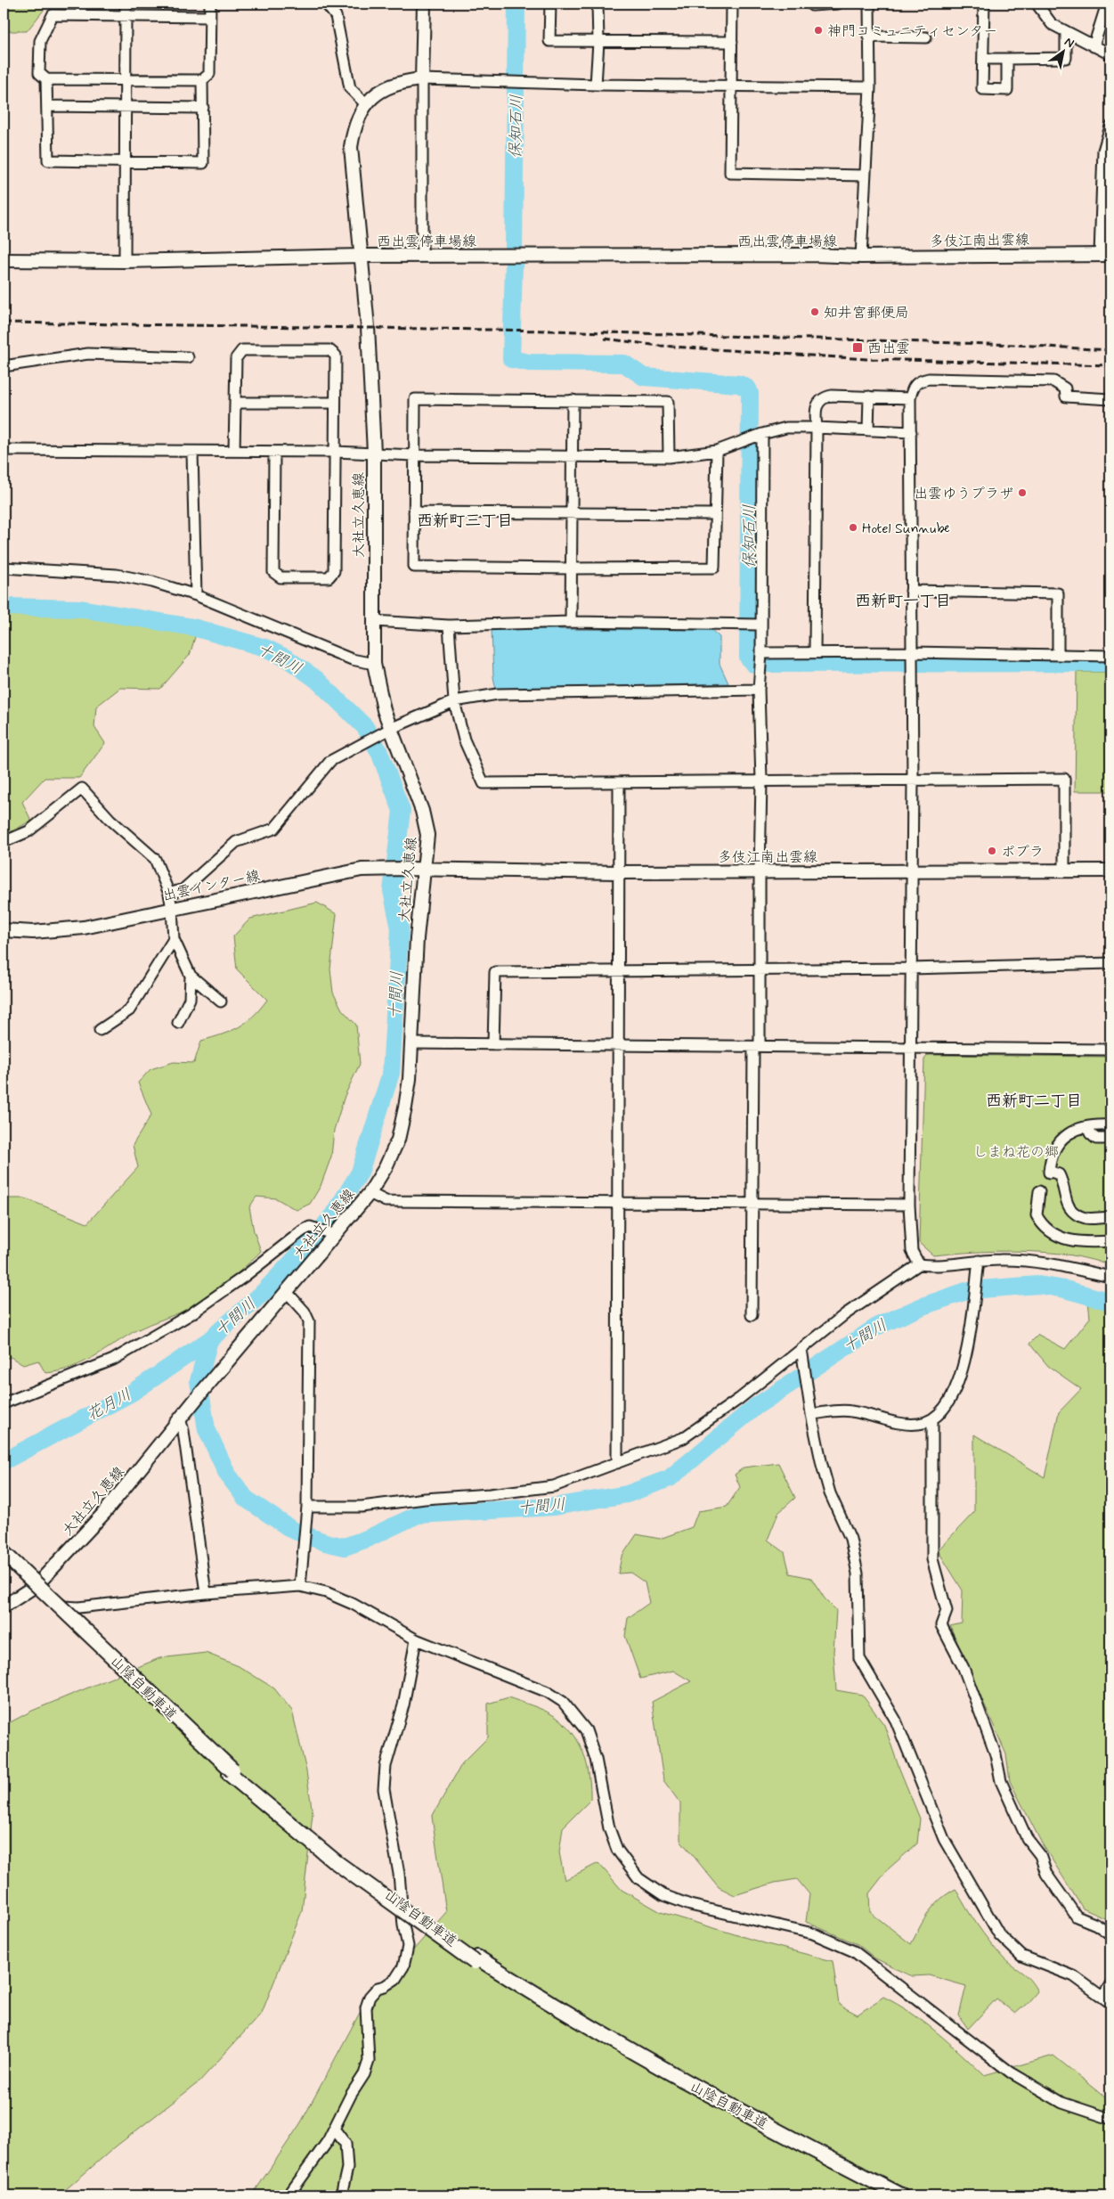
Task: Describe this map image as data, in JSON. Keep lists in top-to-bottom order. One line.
{"streets":{"highway":["山陰自動車道"],"main road":["多伎江南出雲線","西出雲停車場線","大社立久恵線","出雲インター線"]},"crossings":[["多伎江南出雲線","西出雲停車場線"],["多伎江南出雲線","大社立久恵線"],["多伎江南出雲線","出雲インター線"],["西出雲停車場線","大社立久恵線"],["大社立久恵線","出雲インター線"]],"districts":["西新町三丁目","西新町一丁目","西新町二丁目"],"water":["保知石川","十間川","花月川"],"parks":["しまね花の郷"],"places":{"other":["神門コミュニティセンター","知井宮郵便局","出雲ゆうプラザ","Hotel Sunnube","ポプラ"],"transit":["西出雲"]},"north":"top right"}
